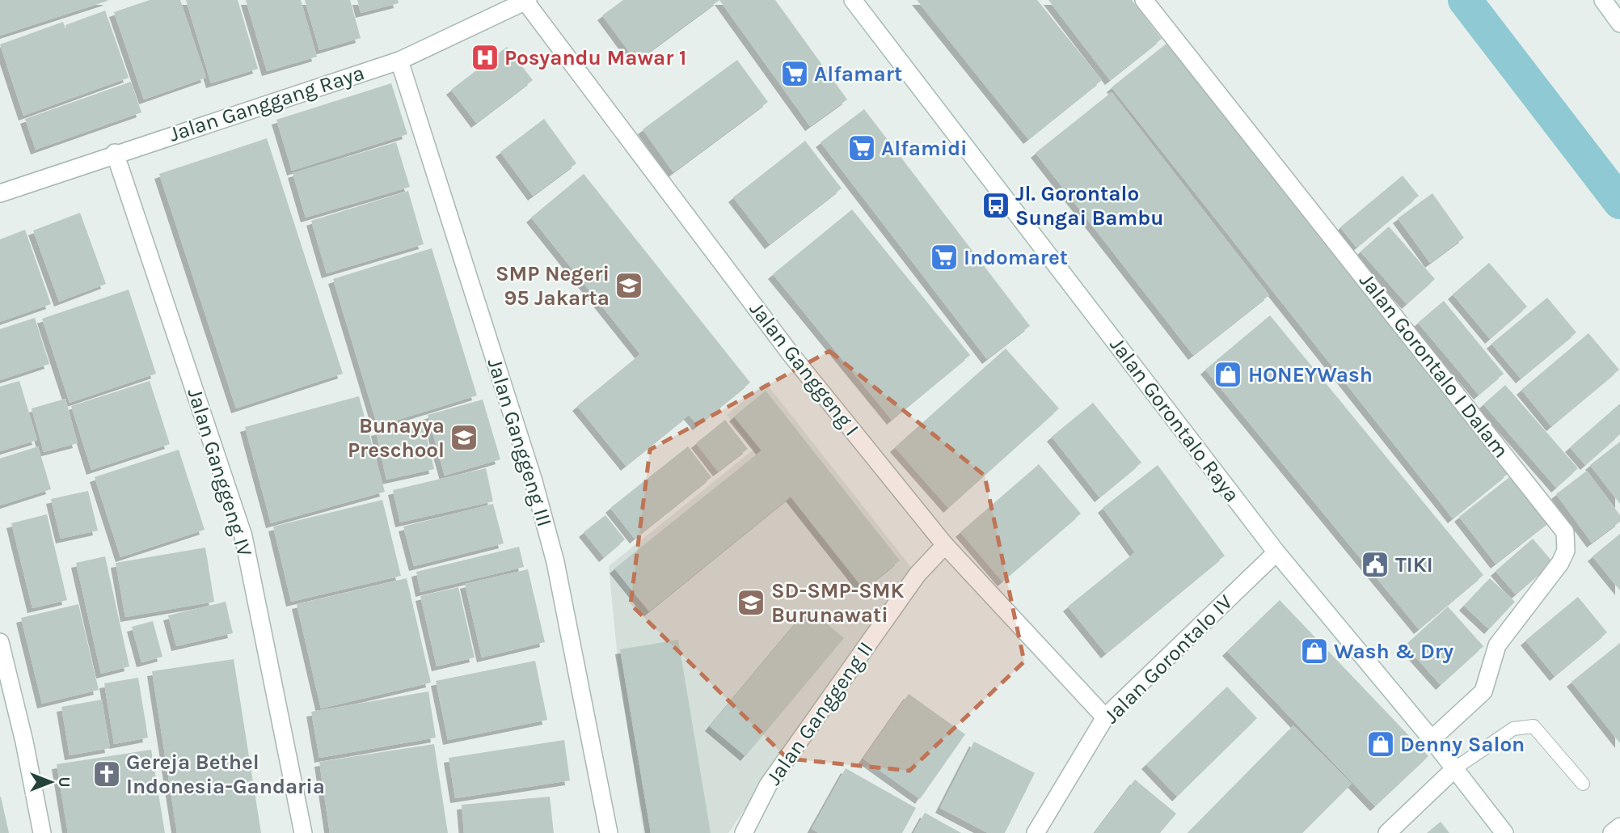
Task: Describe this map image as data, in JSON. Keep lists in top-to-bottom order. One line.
{"streets":{"street":["Jalan Ganggang Raya","Jalan Gorontalo I Dalam","Jalan Ganggeng I","Jalan Gorontalo Raya","Jalan Ganggeng III","Jalan Ganggeng IV","Jalan Gorontalo IV","Jalan Ganggeng II"]},"crossings":[["Jalan Ganggang Raya","Jalan Ganggeng I"],["Jalan Ganggang Raya","Jalan Ganggeng III"],["Jalan Ganggang Raya","Jalan Ganggeng IV"],["Jalan Gorontalo I Dalam","Jalan Gorontalo Raya"],["Jalan Ganggeng I","Jalan Gorontalo IV"],["Jalan Ganggeng I","Jalan Ganggeng II"],["Jalan Gorontalo Raya","Jalan Gorontalo IV"]],"places":{"hospital":["Posyandu Mawar 1"],"supermarket":["Alfamart","Alfamidi","Indomaret"],"bus stop":["Jl. Gorontalo Sungai Bambu"],"school or university":["SMP Negeri 95 Jakarta","Bunayya Preschool","SD-SMP-SMK Burunawati"],"shop":["HONEYWash","Wash & Dry","Denny Salon"],"public building":["TIKI"],"church":["Gereja Bethel Indonesia-Gandaria"]},"north":"right"}
